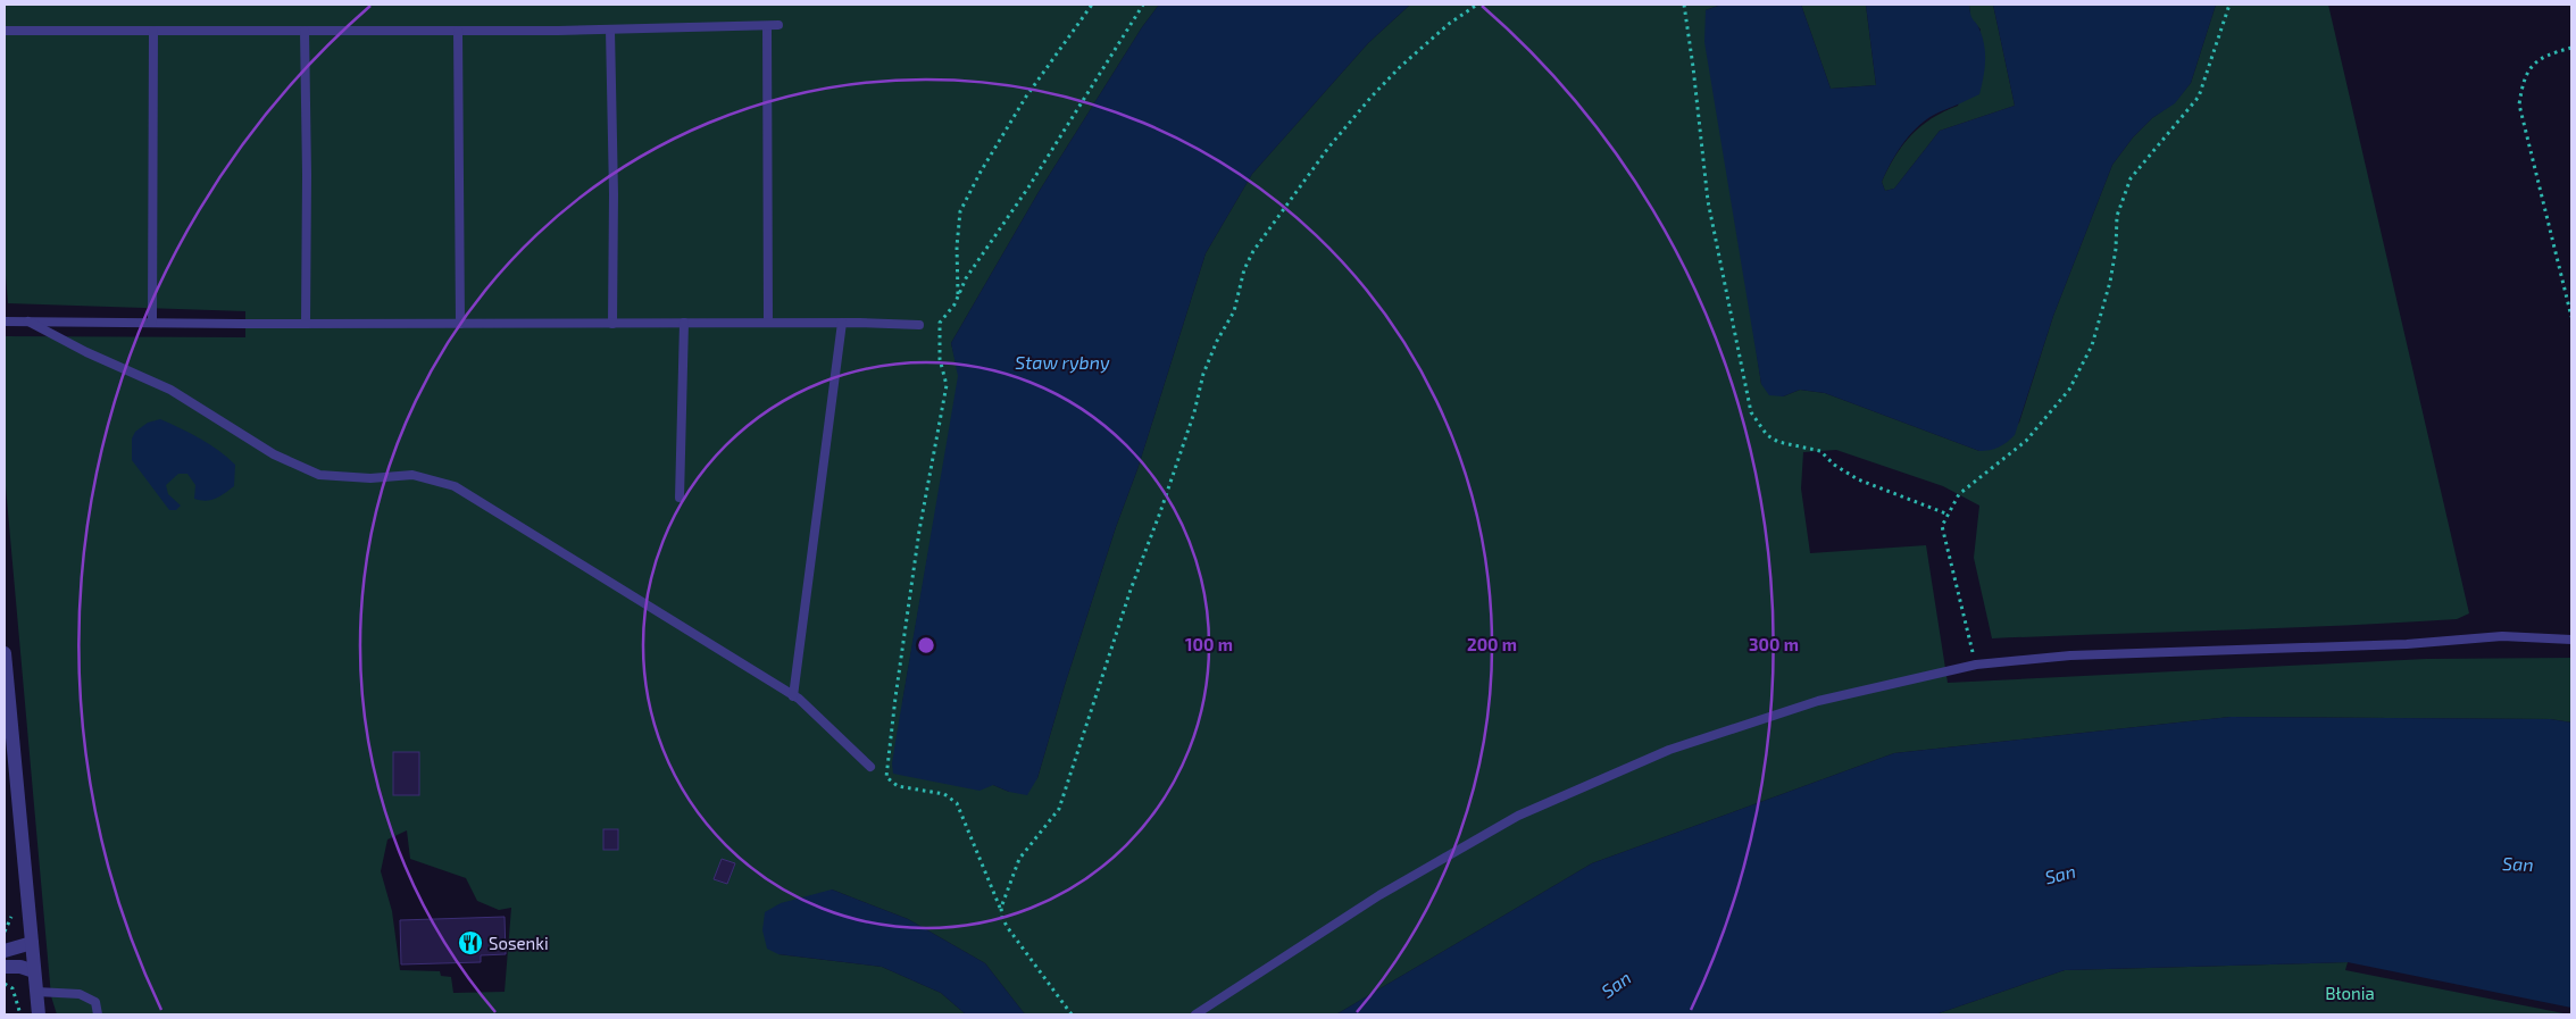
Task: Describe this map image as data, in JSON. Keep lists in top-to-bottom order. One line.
{"water":["Staw rybny","San"],"parks":["Błonia"],"places":{"restaurant":["Sosenki"]},"rings":["100 m","200 m","300 m"]}
